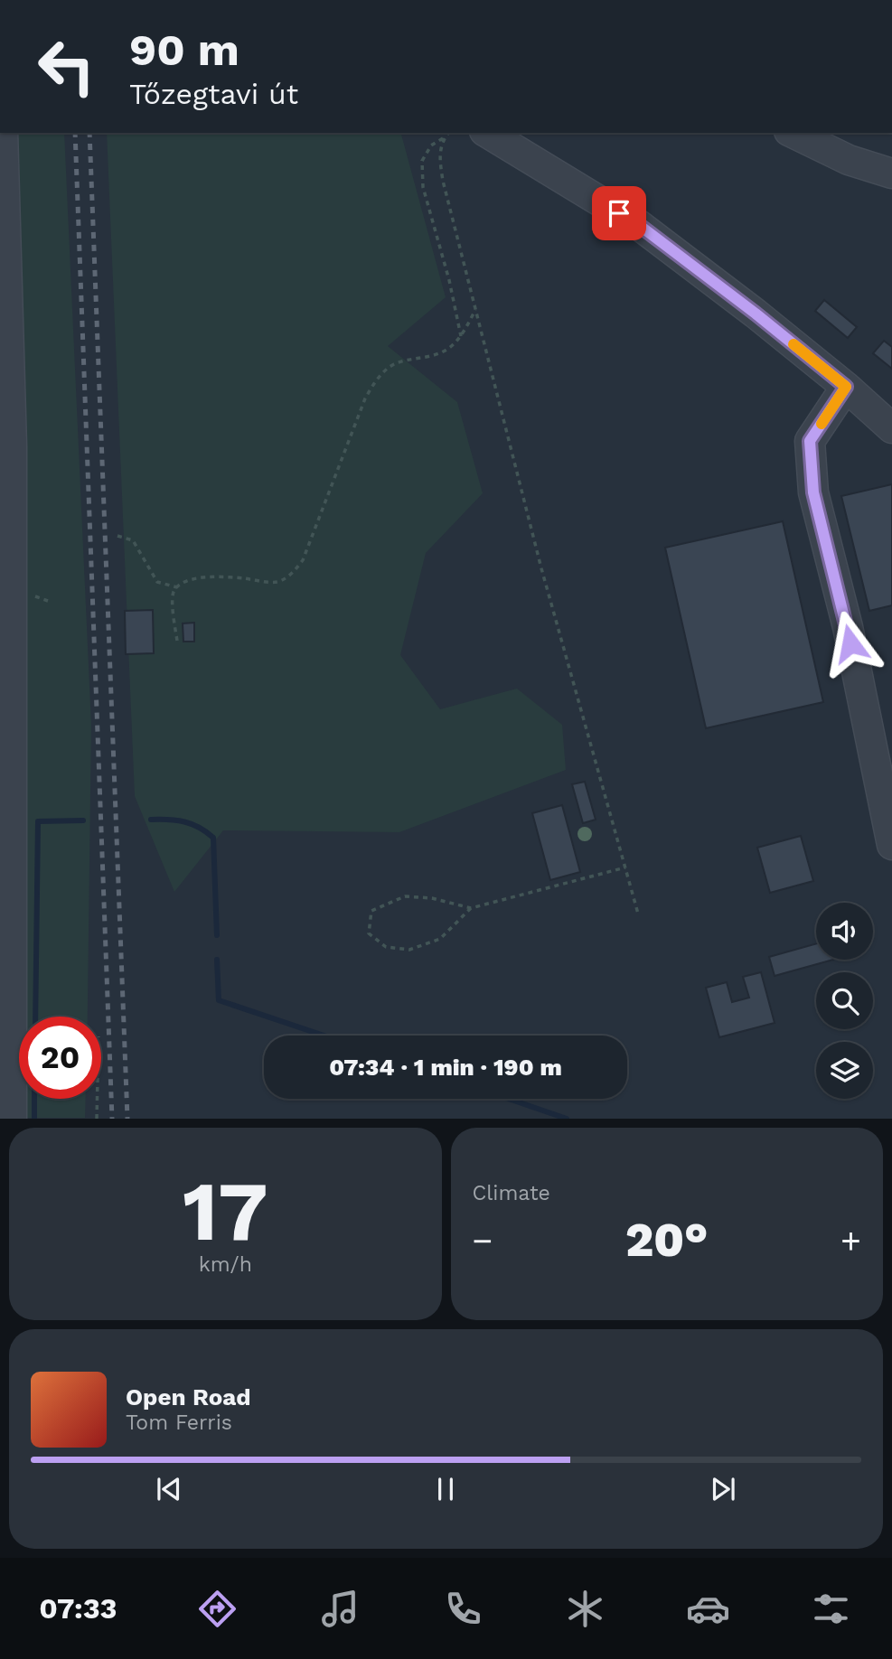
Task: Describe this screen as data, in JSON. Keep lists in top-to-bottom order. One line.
{"page":{"turn":["90 m","Tőzegtavi út"],"limit":"20","trip":"07:34 · 1 min · 190 m","tile":[["17","km/h"],"Climate"],"heat":["−","20°","+"],"song":["Open Road","Tom Ferris"],"tabs":"07:33"}}
